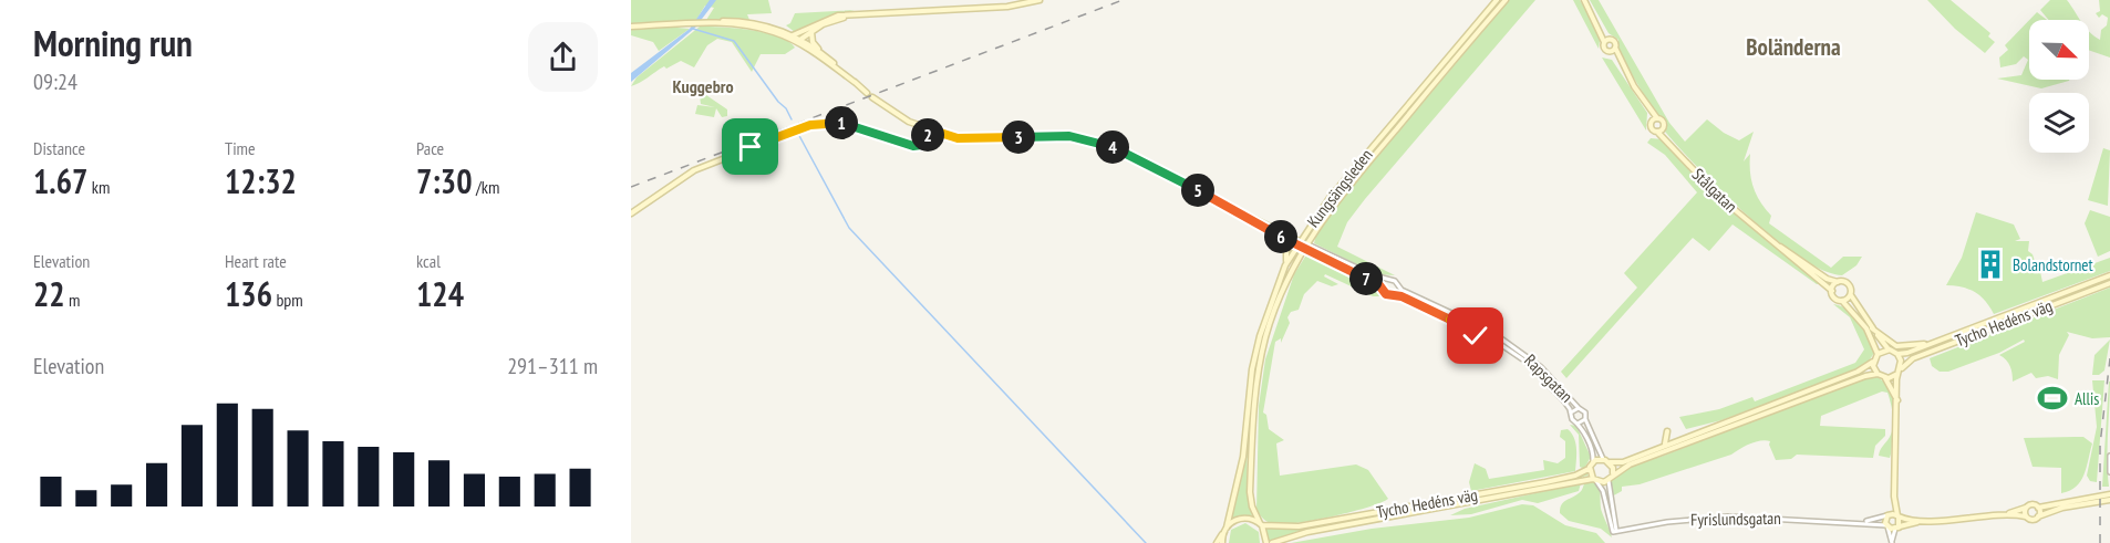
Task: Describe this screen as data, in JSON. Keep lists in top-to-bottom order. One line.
{"streets":{"main road":["Kungsängsleden","Stålgatan","Tycho Hedéns väg"],"street":["Rapsgatan","Fyrislundsgatan"]},"crossings":[["Kungsängsleden","Tycho Hedéns väg"],["Tycho Hedéns väg","Rapsgatan"]],"districts":["Boländerna","Kuggebro"],"places":{"building":["Bolandstornet"],"sports":["Allis"]},"north":"bottom right","page":{"heading":["Morning run","09:24"],"pins":["1","2","3","4","5","6","7"],"stats":[["Distance","1.67 km"],["Time","12:32"],["Pace","7:30 /km"],["Elevation","22 m"],["Heart rate","136 bpm"],["kcal","124"]],"chart":["Elevation","291–311 m"]}}
